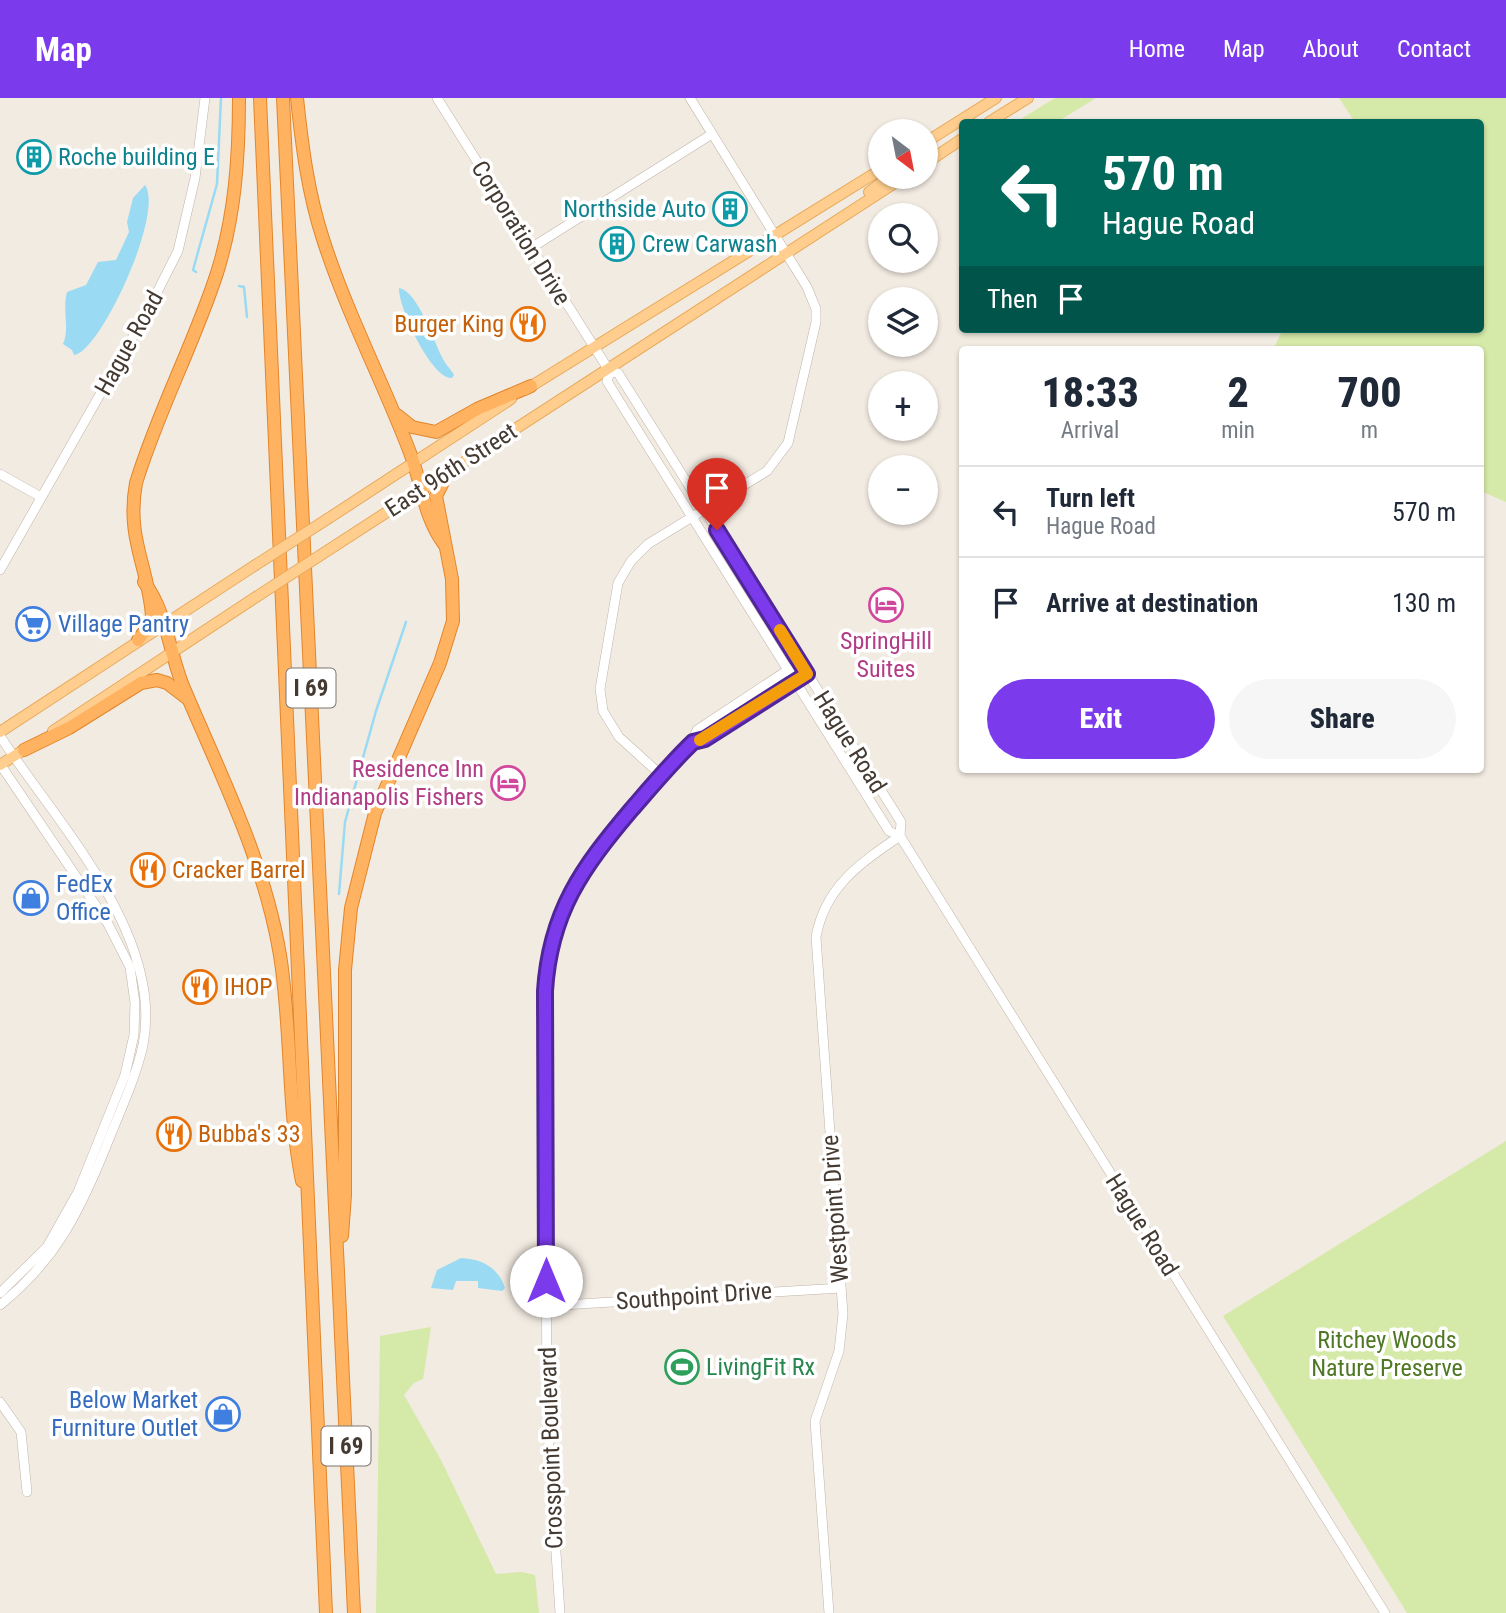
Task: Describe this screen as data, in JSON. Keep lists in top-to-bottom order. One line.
{"streets":{"highway":["I 69"],"main road":["East 96th Street"],"street":["Corporation Drive","Hague Road","Westpoint Drive","Southpoint Drive","Crosspoint Boulevard"]},"crossings":[["Corporation Drive","Hague Road"],["Corporation Drive","East 96th Street"],["Hague Road","East 96th Street"],["Hague Road","Westpoint Drive"],["Hague Road","Crosspoint Boulevard"],["Westpoint Drive","Southpoint Drive"],["Southpoint Drive","Crosspoint Boulevard"]],"parks":["Ritchey Woods Nature Preserve"],"places":{"building":["Roche building E","Northside Auto","Crew Carwash"],"restaurant":["Burger King","Cracker Barrel","IHOP","Bubba's 33"],"hotel":["SpringHill Suites","Residence Inn Indianapolis Fishers"],"supermarket":["Village Pantry"],"shop":["FedEx Office","Below Market Furniture Outlet"],"sports":["LivingFit Rx"]},"north":"bottom right","page":{"header":"Map","nav":["Home","Map","About","Contact"],"map_buttons":["+","−"],"turn":["570 m","Hague Road"],"then":"Then","eta":["18:33","Arrival","2","min","700","m"],"list":[{"name":"Turn left","note":"Hague Road","value":"570 m"},{"name":"Arrive at destination","value":"130 m"}],"buttons":["Exit","Share"]}}
